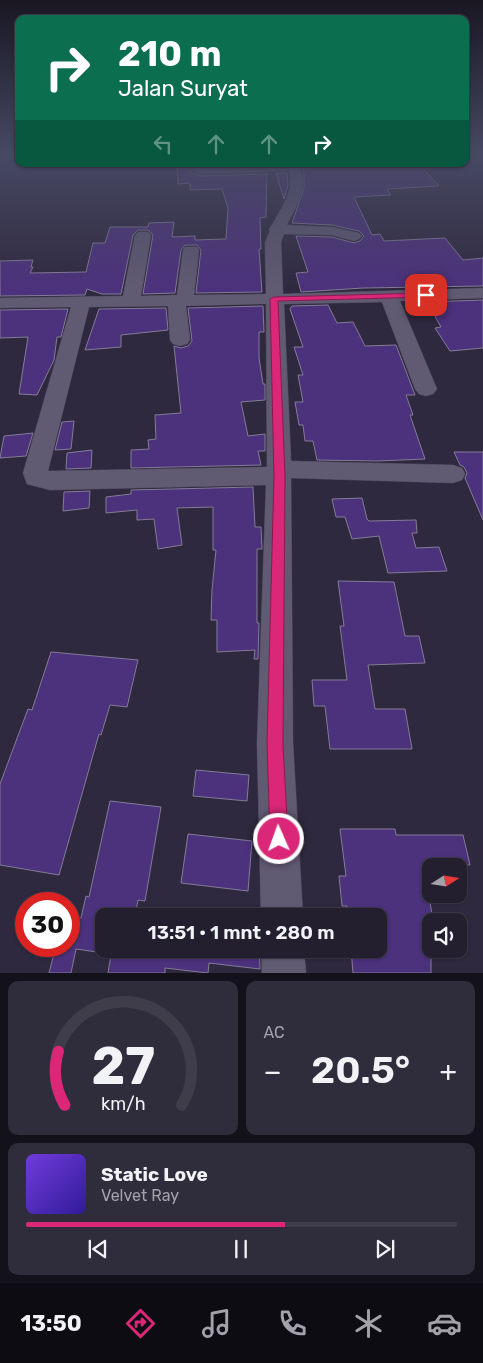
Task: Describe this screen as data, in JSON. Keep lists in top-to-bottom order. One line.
{"north":"right","page":{"turn":["210 m","Jalan Suryat"],"limit":"30","trip":"13:51 · 1 mnt · 280 m","tile":"AC","heat":["−","20.5°","+"],"song":["Static Love","Velvet Ray"],"tabs":"13:50","gauge":["27","km/h"]}}
